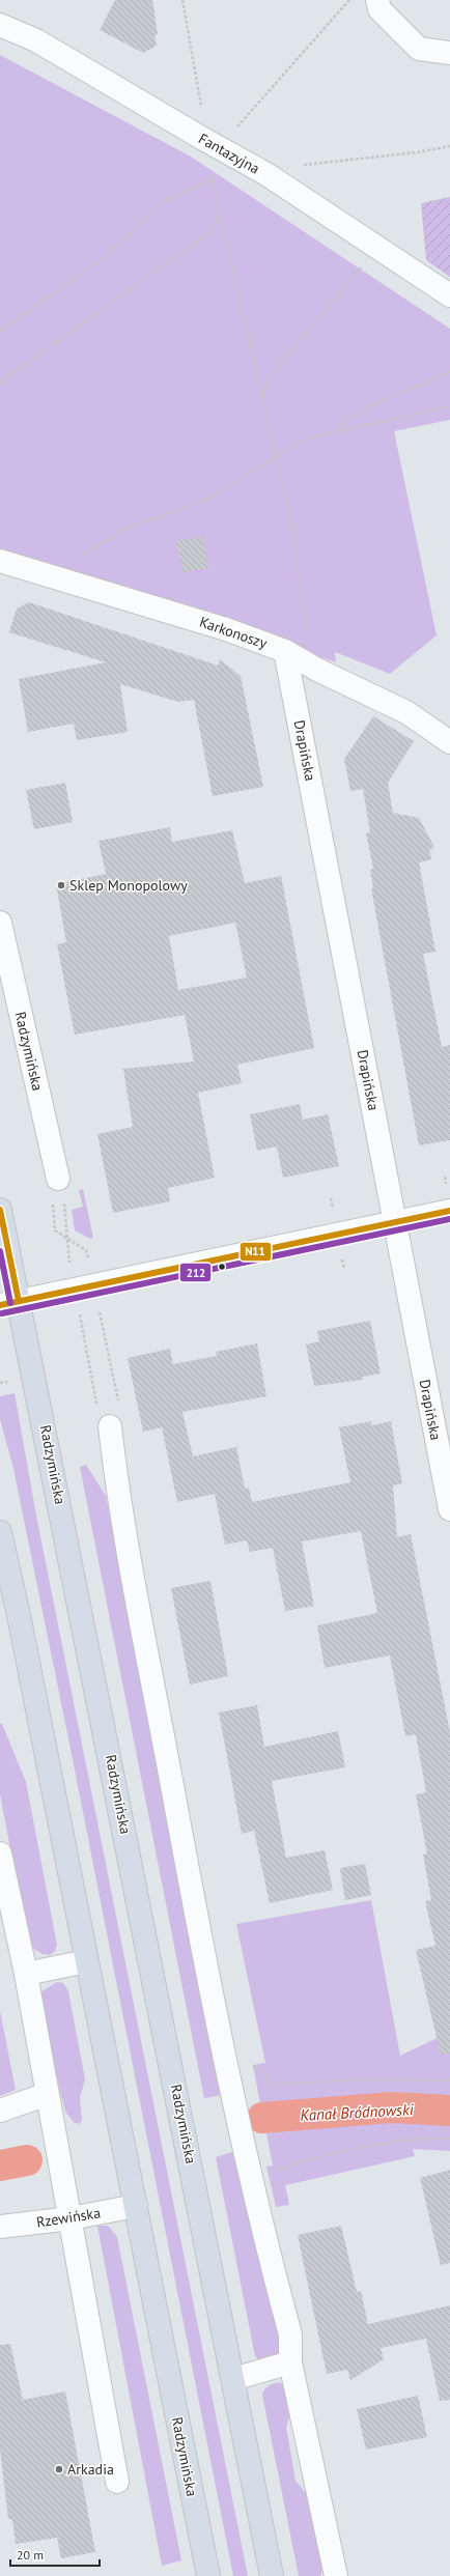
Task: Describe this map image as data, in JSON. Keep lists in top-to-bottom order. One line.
{"streets":{"main road":["Radzymińska"],"street":["Fantazyjna","Karkonoszy","Drapińska","Rzewińska"]},"crossings":[["Karkonoszy","Drapińska"],["Radzymińska","Rzewińska"]],"water":["Kanał Bródnowski"],"places":["Sklep Monopolowy","Arkadia"],"lines":["transit line N11","transit line 212"],"scale_bar":"20 m"}
